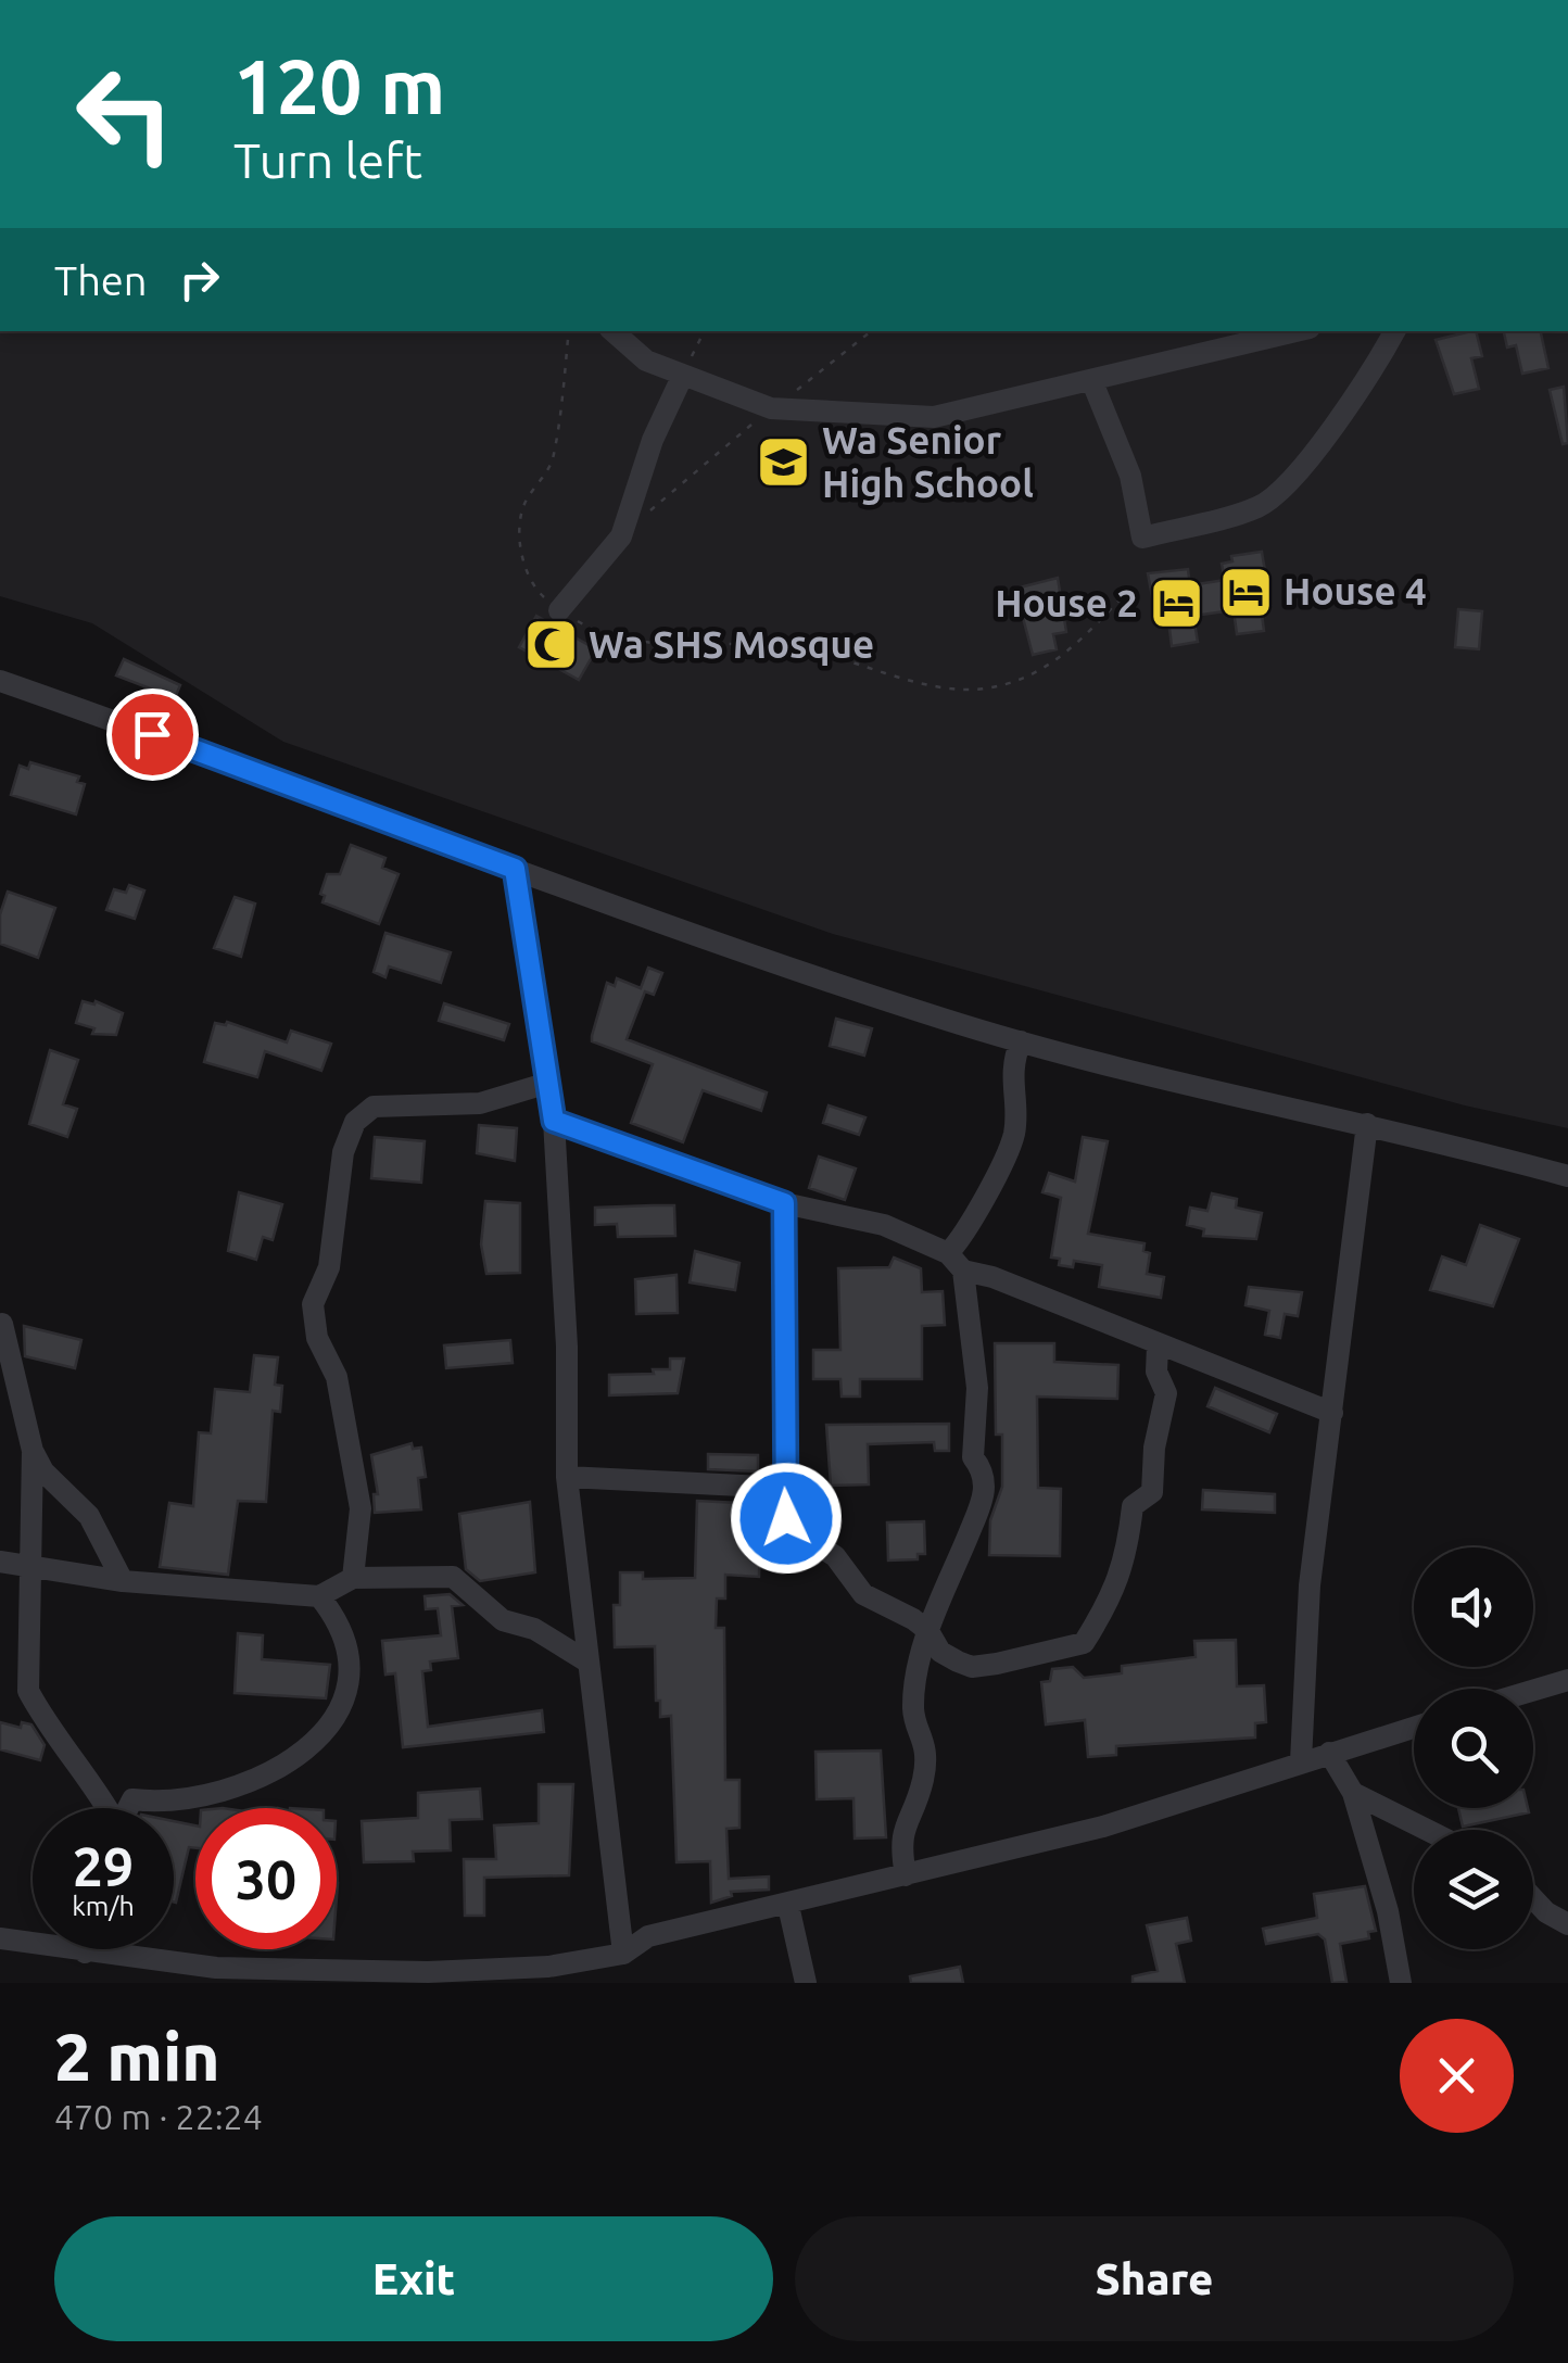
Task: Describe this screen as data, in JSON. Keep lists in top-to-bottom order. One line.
{"places":{"school or university":["Wa Senior High School"],"hotel":["House 4","House 2"],"mosque":["Wa SHS Mosque"]},"page":{"turn":["120 m","Turn left"],"then":"Then","speed":"29 km/h","limit":"30","heading":["2 min","470 m · 22:24"],"buttons":["Exit","Share"]}}
